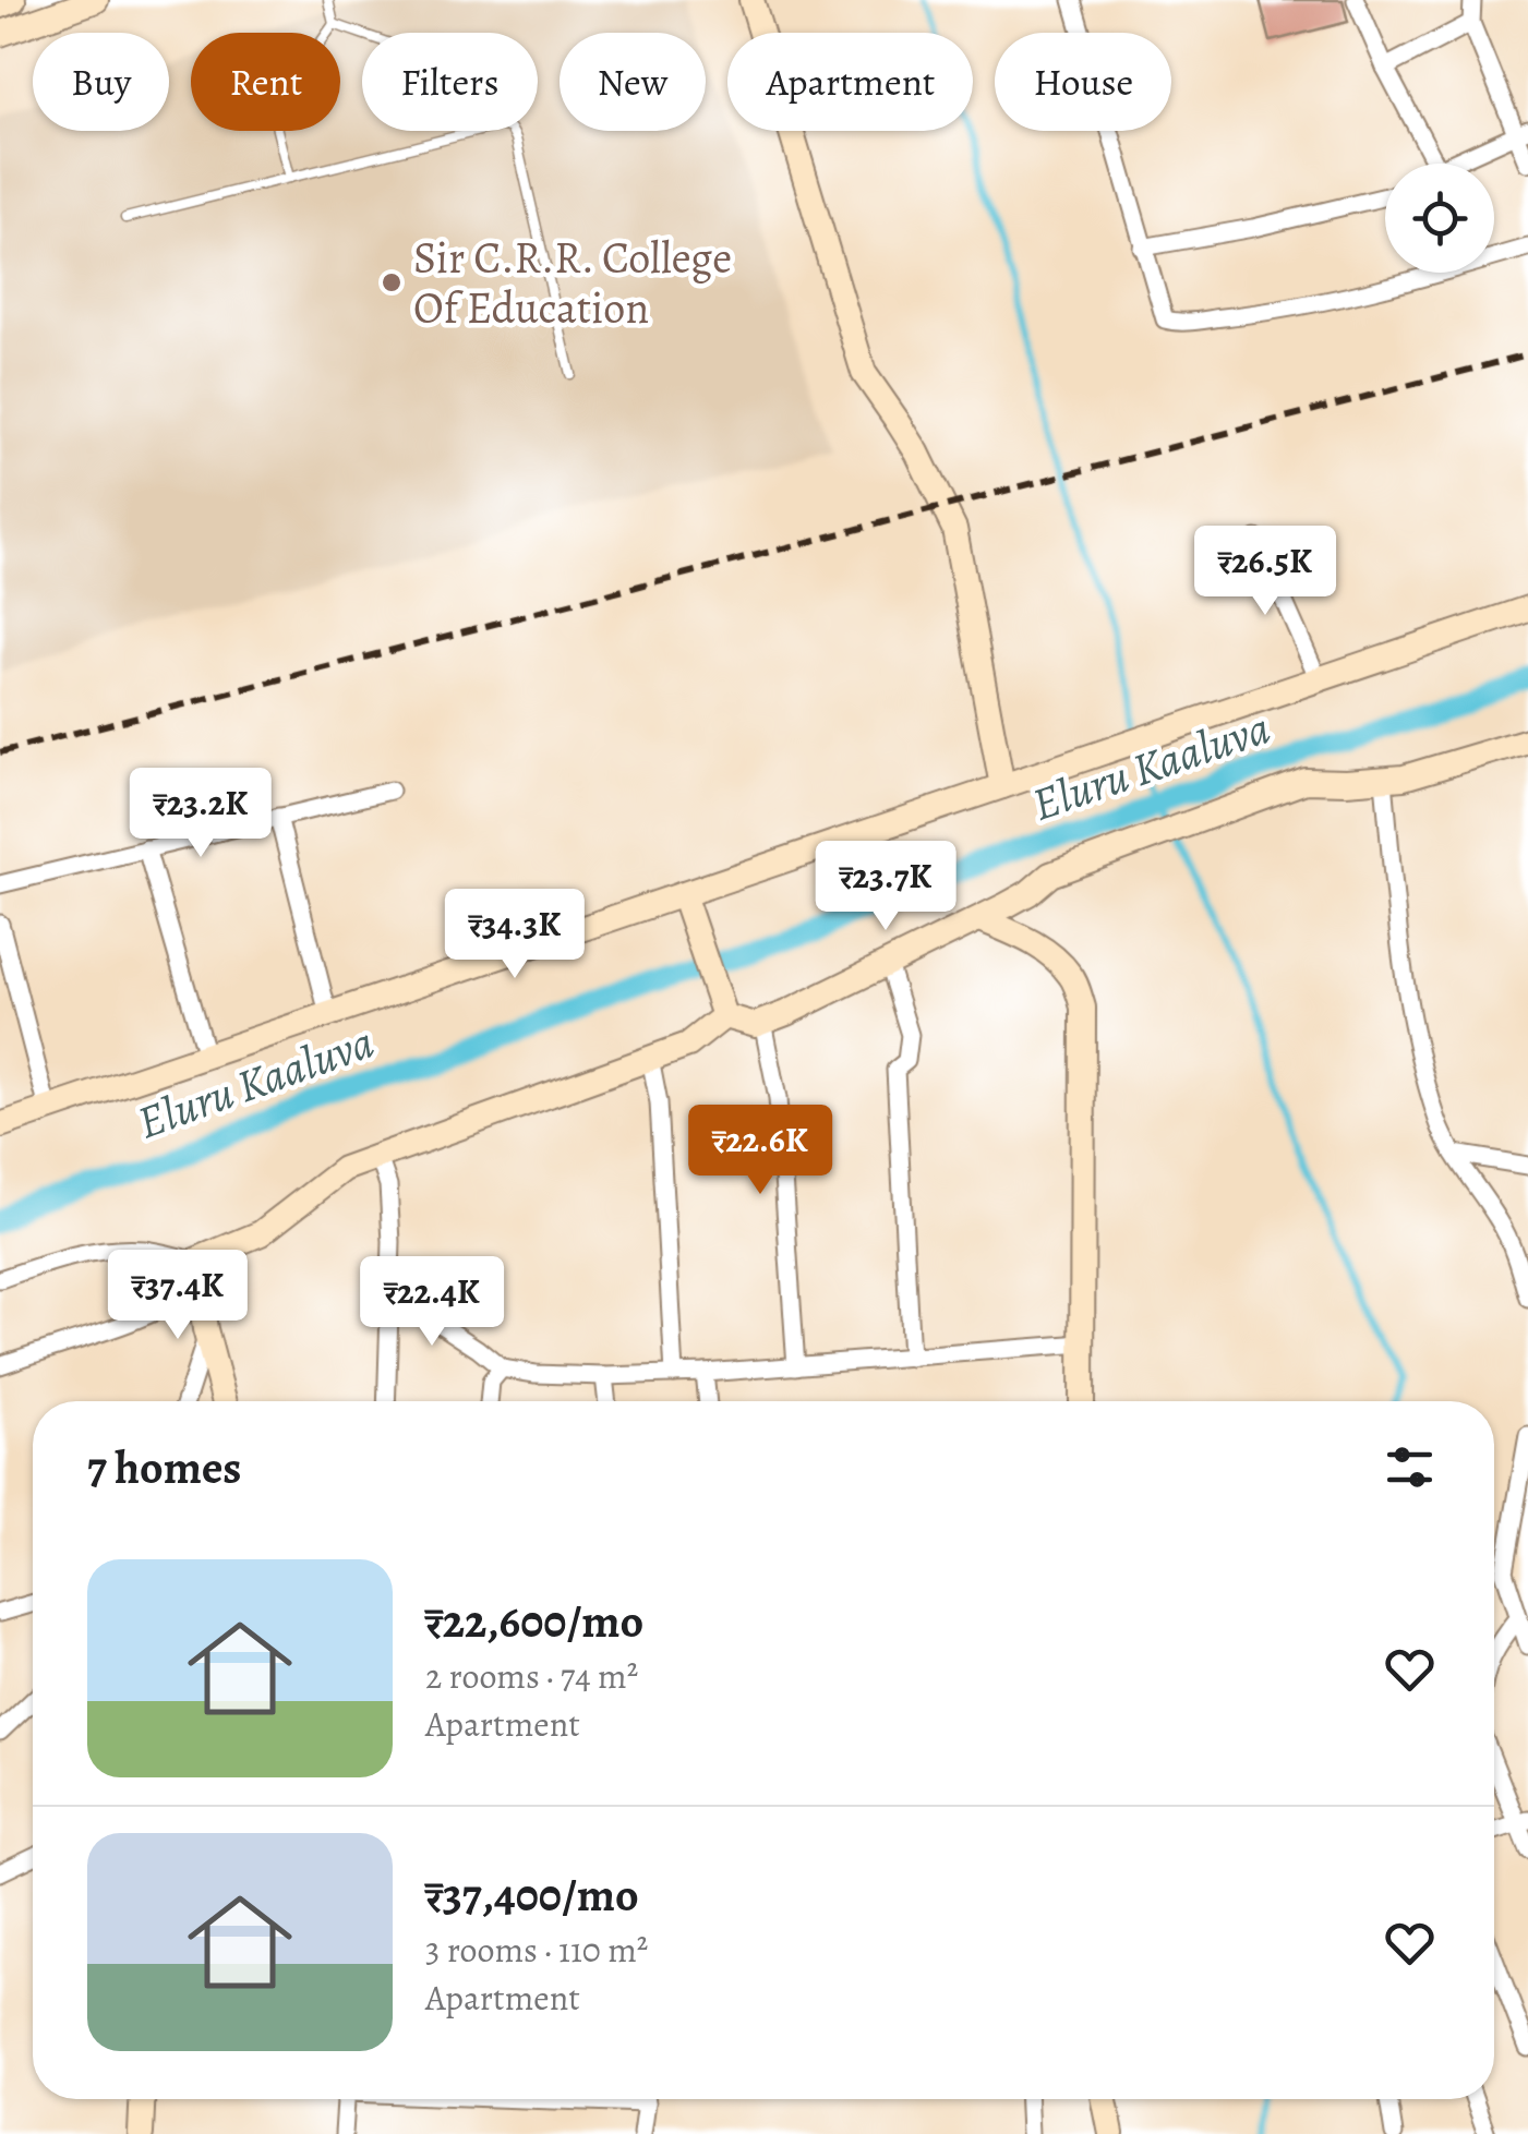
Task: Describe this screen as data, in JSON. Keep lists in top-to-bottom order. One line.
{"water":["Eluru Kaaluva"],"places":["Sir C.R.R. College Of Education"],"page":{"chip":["Buy","Rent","Filters","New","Apartment","House"],"price":["₹26.5K","₹23.2K","₹23.7K","₹34.3K","₹22.6K","₹37.4K","₹22.4K"],"heading":"7 homes","list":[{"name":"₹22,600/mo","note":"2 rooms · 74 m² · Apartment"},{"name":"₹37,400/mo","note":"3 rooms · 110 m² · Apartment"}]}}
